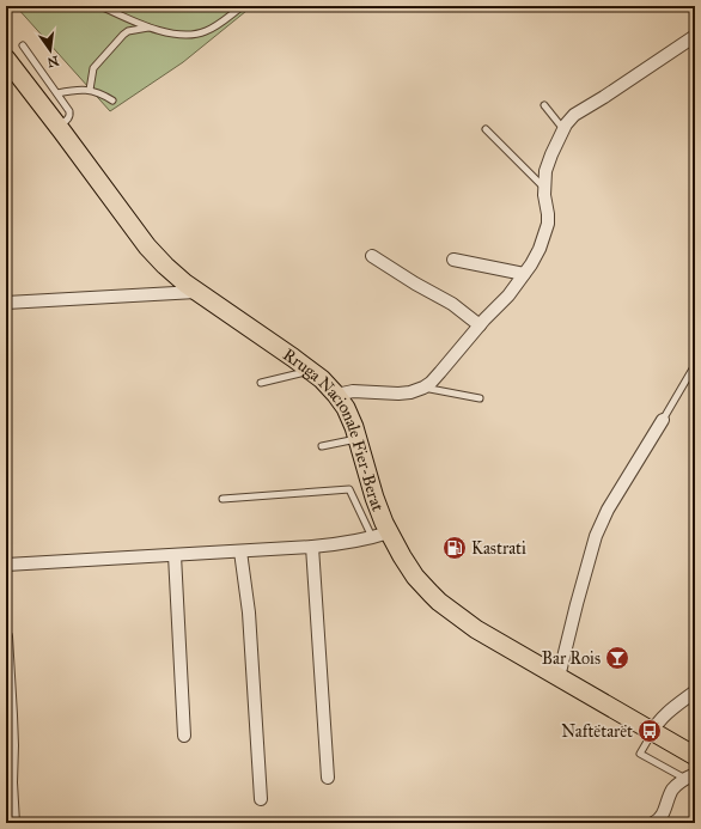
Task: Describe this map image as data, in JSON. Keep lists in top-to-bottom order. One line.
{"streets":{"main road":["Rruga Nacionale Fier-Berat"]},"places":{"fuel station":["Kastrati"],"bar":["Bar Rois"],"bus stop":["Naftëtarët"]},"north":"bottom"}
